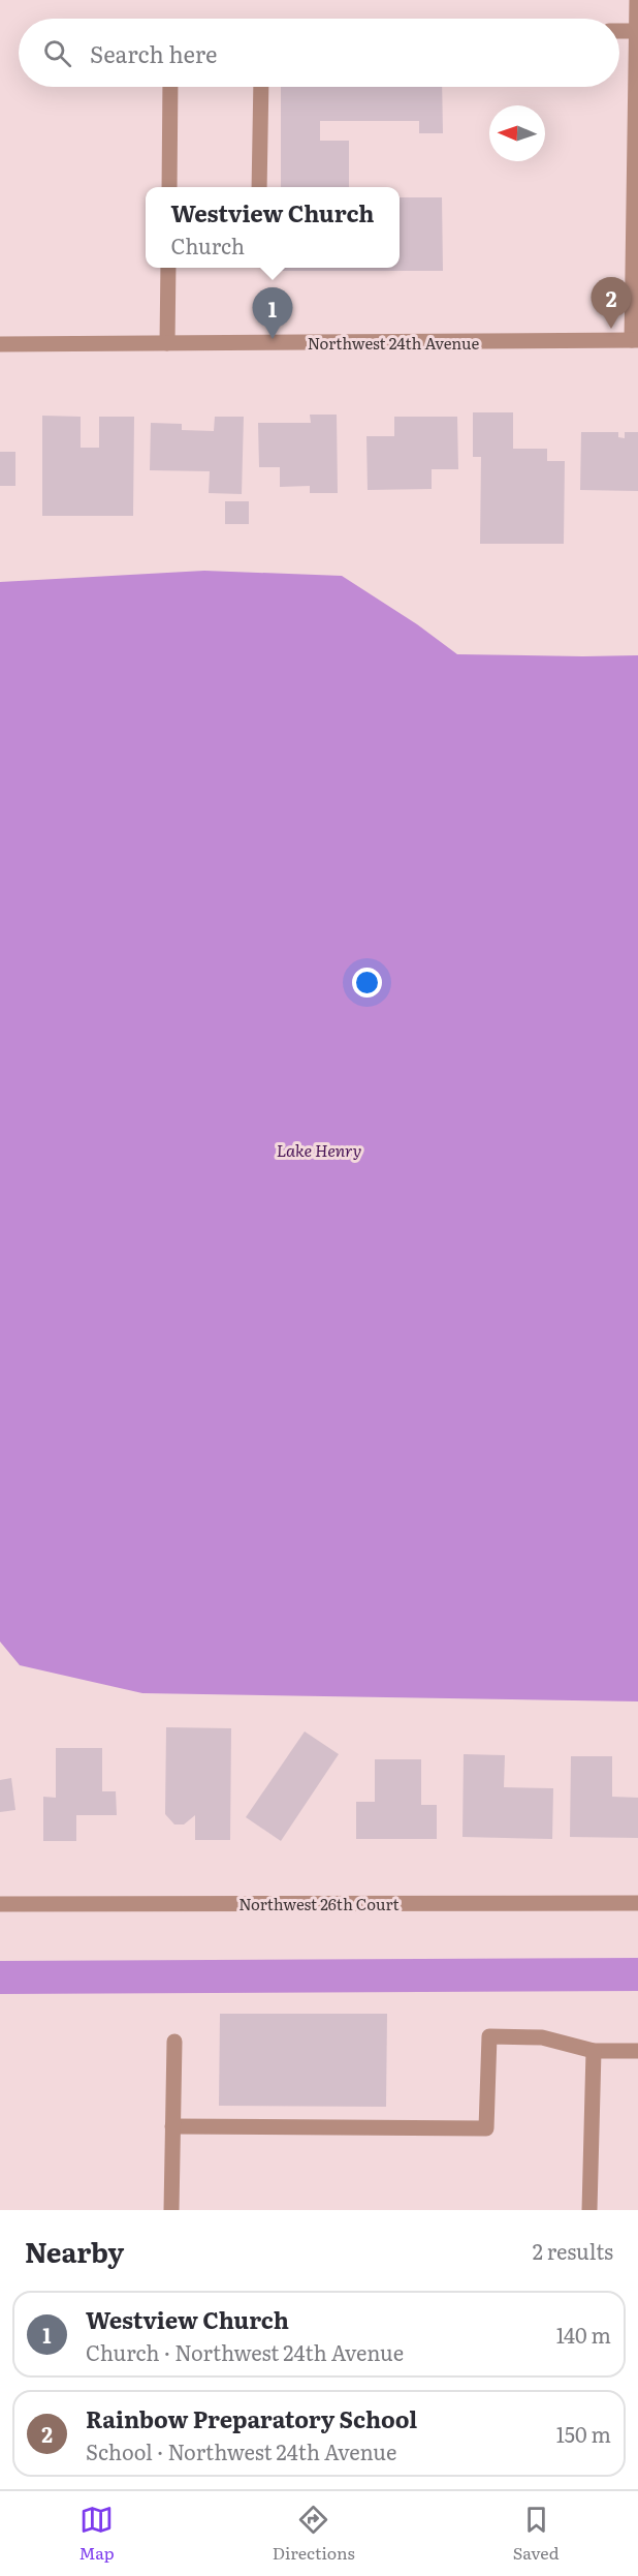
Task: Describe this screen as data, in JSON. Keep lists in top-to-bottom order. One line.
{"streets":{"street":["Northwest 24th Avenue","Northwest 26th Court"]},"water":["Lake Henry"],"north":"left","page":{"search":"Search here","popup":["Westview Church","Church"],"pins":["2","1"],"heading":["Nearby","2 results"],"list":[{"mark":"1","name":"Westview Church","note":"Church · Northwest 24th Avenue","value":"140 m"},{"mark":"2","name":"Rainbow Preparatory School","note":"School · Northwest 24th Avenue","value":"150 m"}],"nav":["Map","Directions","Saved"]}}
